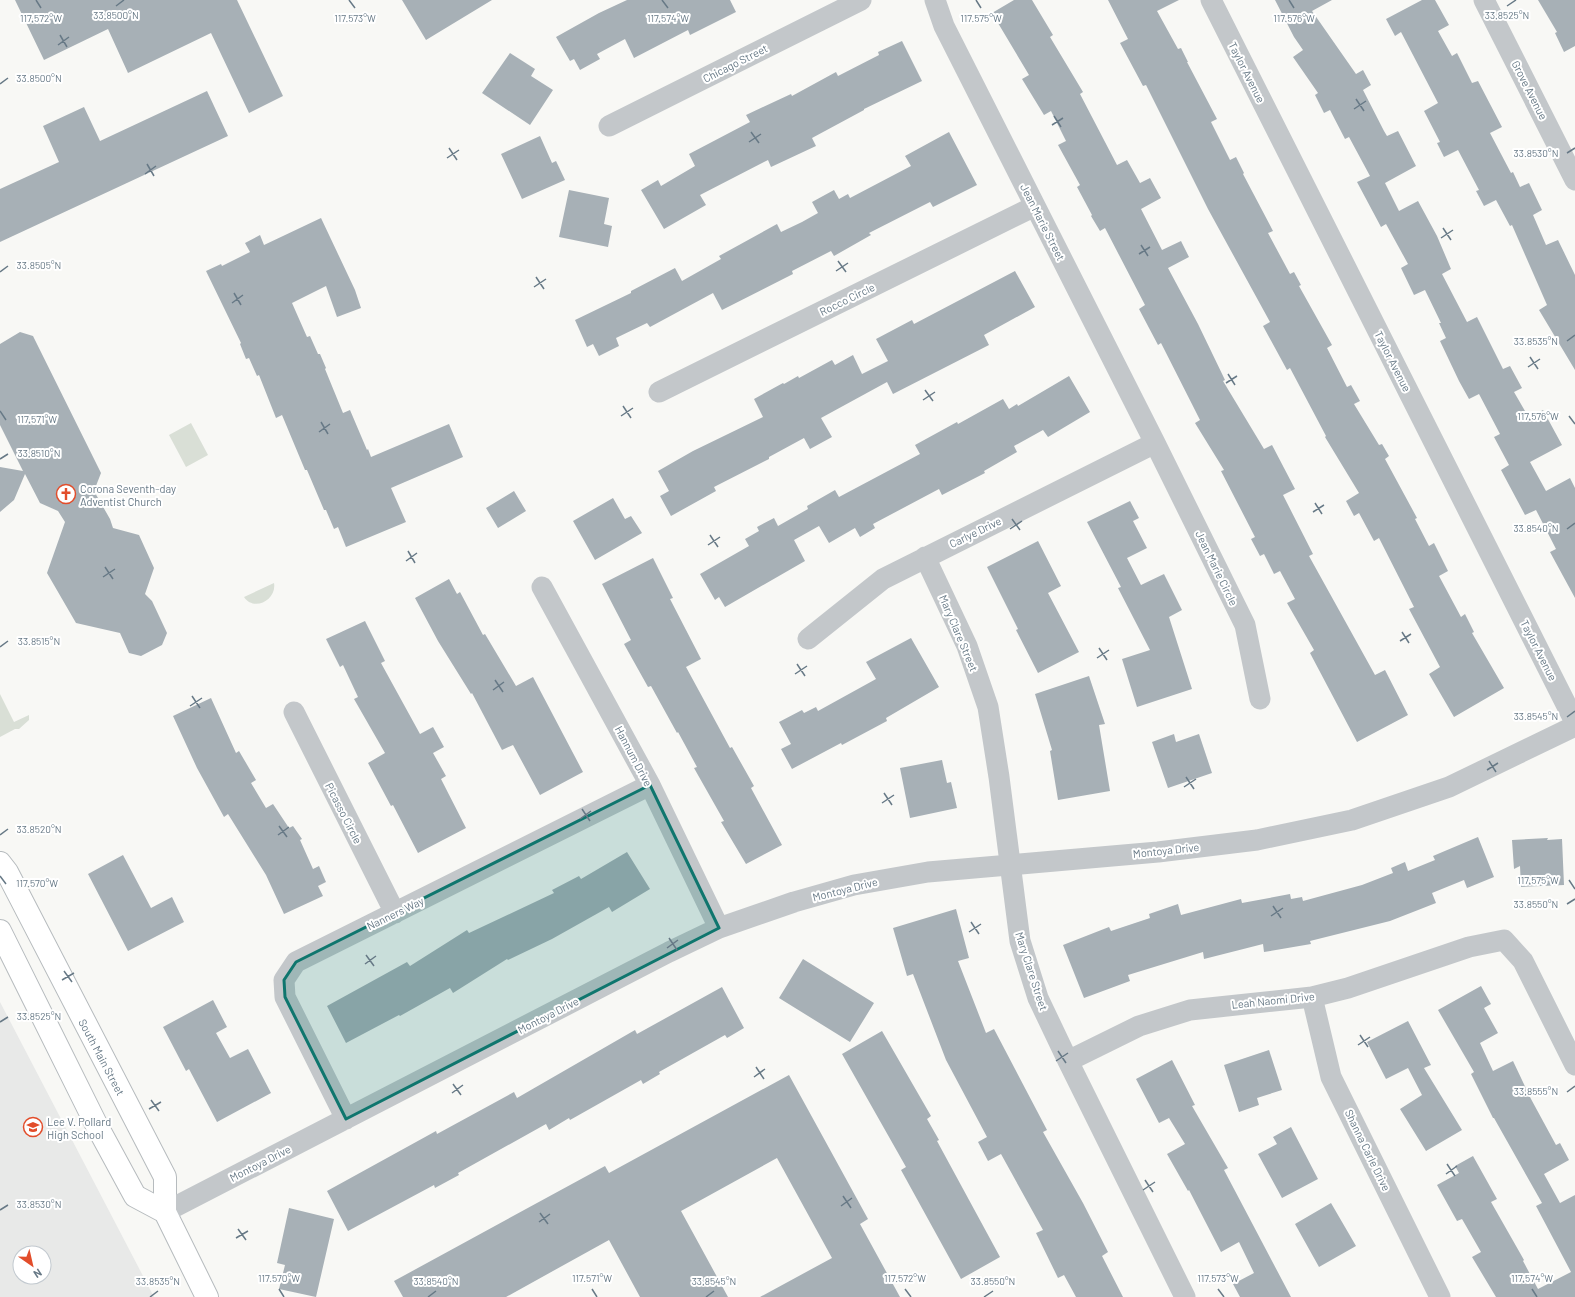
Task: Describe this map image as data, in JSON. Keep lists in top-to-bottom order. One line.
{"streets":{"main road":["South Main Street"],"street":["Chicago Street","Taylor Avenue","Grove Avenue","Jean Marie Street","Rocco Circle","Carlye Drive","Jean Marie Circle","Mary Clare Street","Hannum Drive","Picasso Circle","Montoya Drive","Nanners Way","Leah Naomi Drive","Shanna Carle Drive"]},"crossings":[["Jean Marie Street","Rocco Circle"],["Jean Marie Street","Carlye Drive"],["Jean Marie Street","Jean Marie Circle"],["Carlye Drive","Jean Marie Circle"],["Carlye Drive","Mary Clare Street"],["Mary Clare Street","Montoya Drive"],["Mary Clare Street","Leah Naomi Drive"],["Hannum Drive","Montoya Drive"],["Hannum Drive","Nanners Way"],["Picasso Circle","Nanners Way"],["Montoya Drive","Nanners Way"],["Montoya Drive","South Main Street"],["Leah Naomi Drive","Shanna Carle Drive"]],"places":{"church":["Corona Seventh-day Adventist Church"],"school or university":["Lee V. Pollard High School"]},"north":"bottom right","coordinates":["33.8500°N","33.8525°N","117.575°W","117.576°W","117.572°W","117.573°W","117.574°W","33.8530°N","33.8505°N","33.8535°N","117.571°W","33.8510°N","33.8540°N","33.8515°N","33.8545°N","33.8520°N","117.570°W","33.8550°N","33.8555°N"]}
